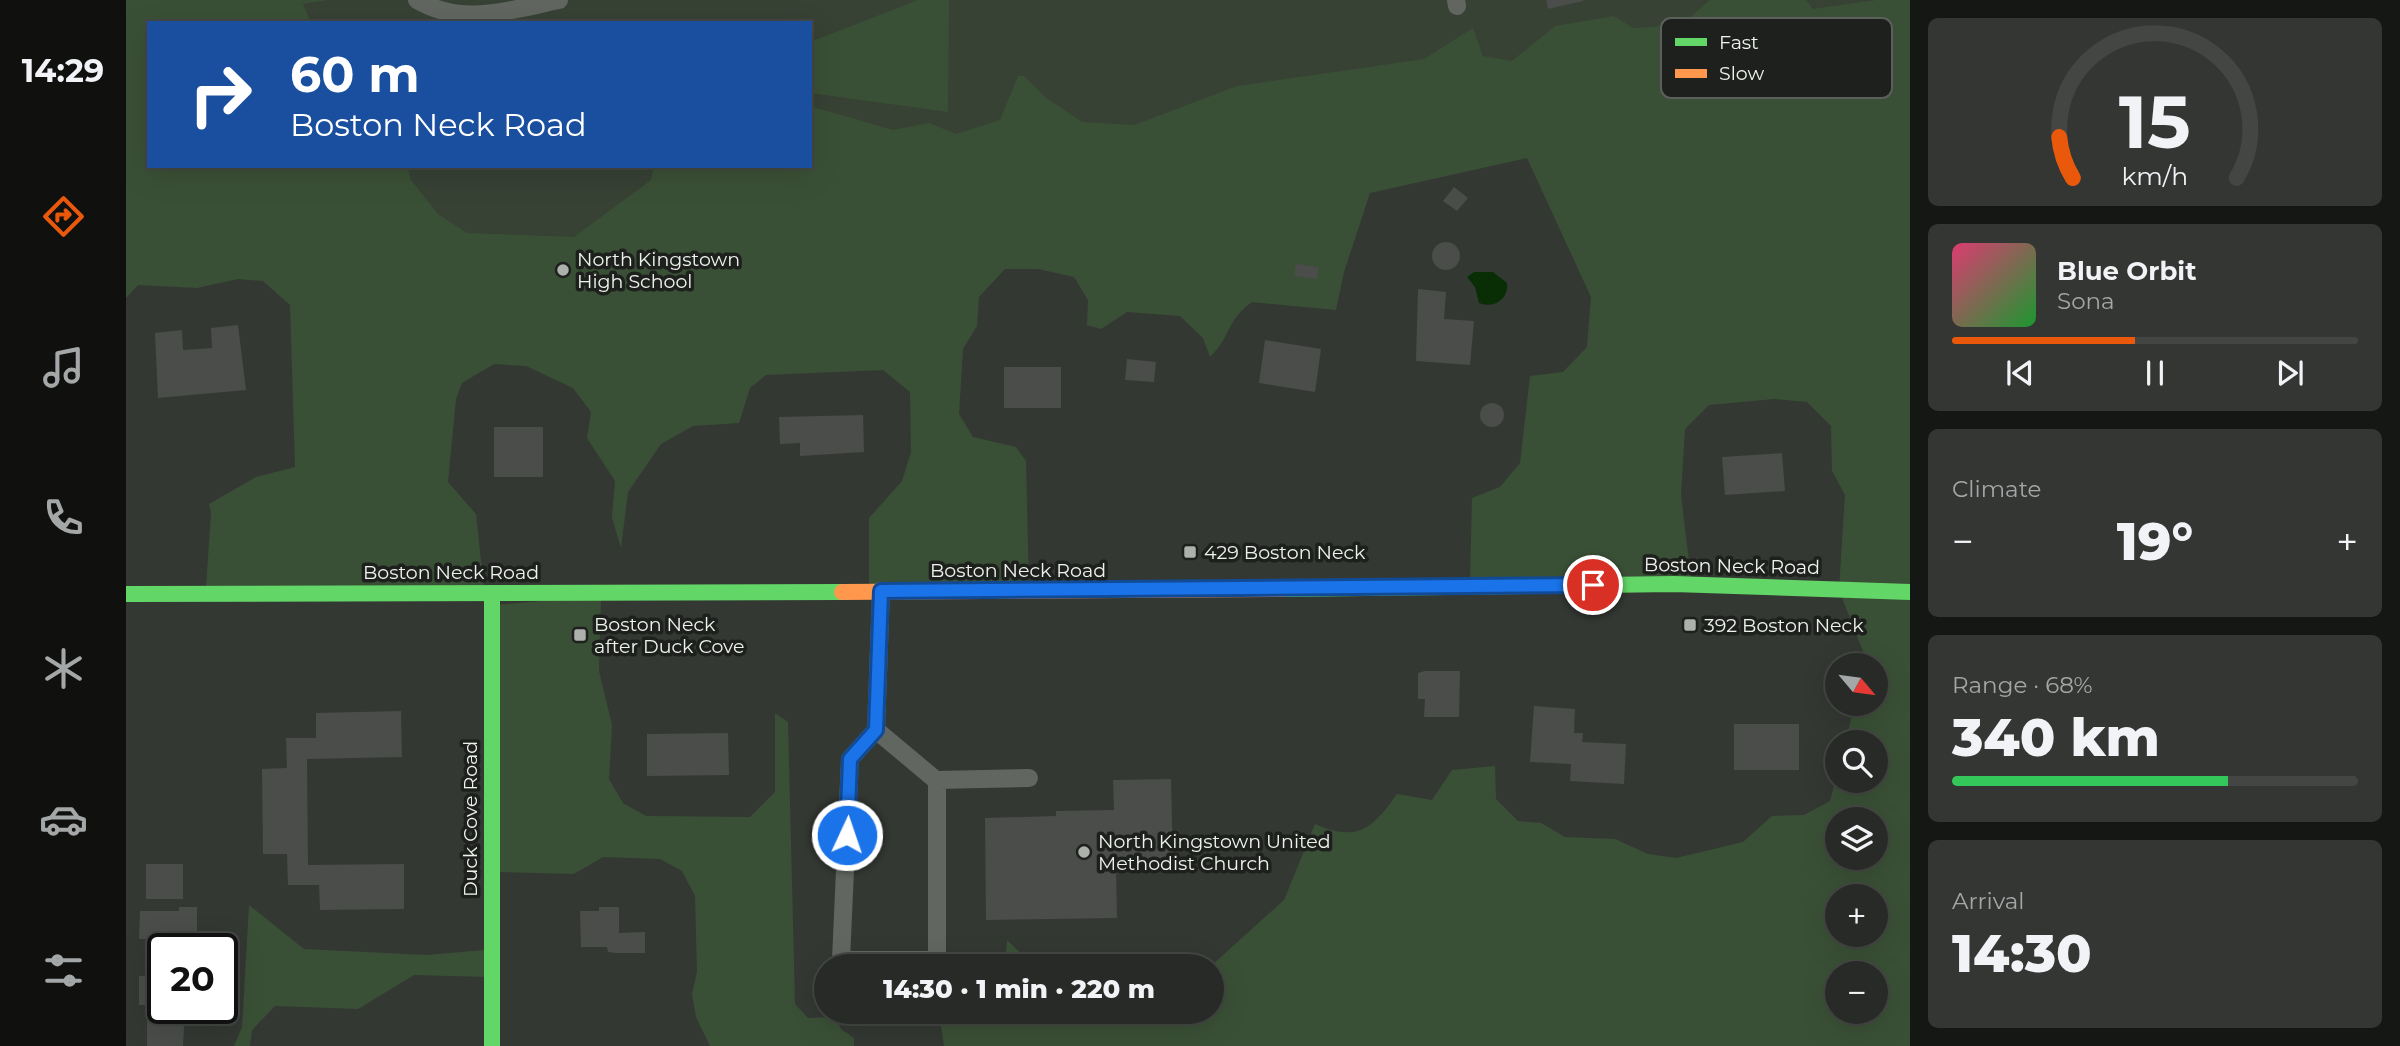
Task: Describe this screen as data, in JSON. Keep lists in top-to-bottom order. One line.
{"streets":{"main road":["Boston Neck Road","Duck Cove Road"]},"crossings":[["Boston Neck Road","Duck Cove Road"]],"places":{"other":["North Kingstown High School","North Kingstown United Methodist Church"],"transit":["429 Boston Neck","392 Boston Neck","Boston Neck after Duck Cove"]},"legend":["Fast","Slow"],"north":"bottom right","page":{"tabs":"14:29","turn":["60 m","Boston Neck Road"],"song":["Blue Orbit","Sona"],"tile":["Climate",["Range · 68%","340 km"],["Arrival","14:30"]],"heat":["−","19°","+"],"map_buttons":["+","−"],"limit":"20","trip":"14:30 · 1 min · 220 m","gauge":["15","km/h"]}}
